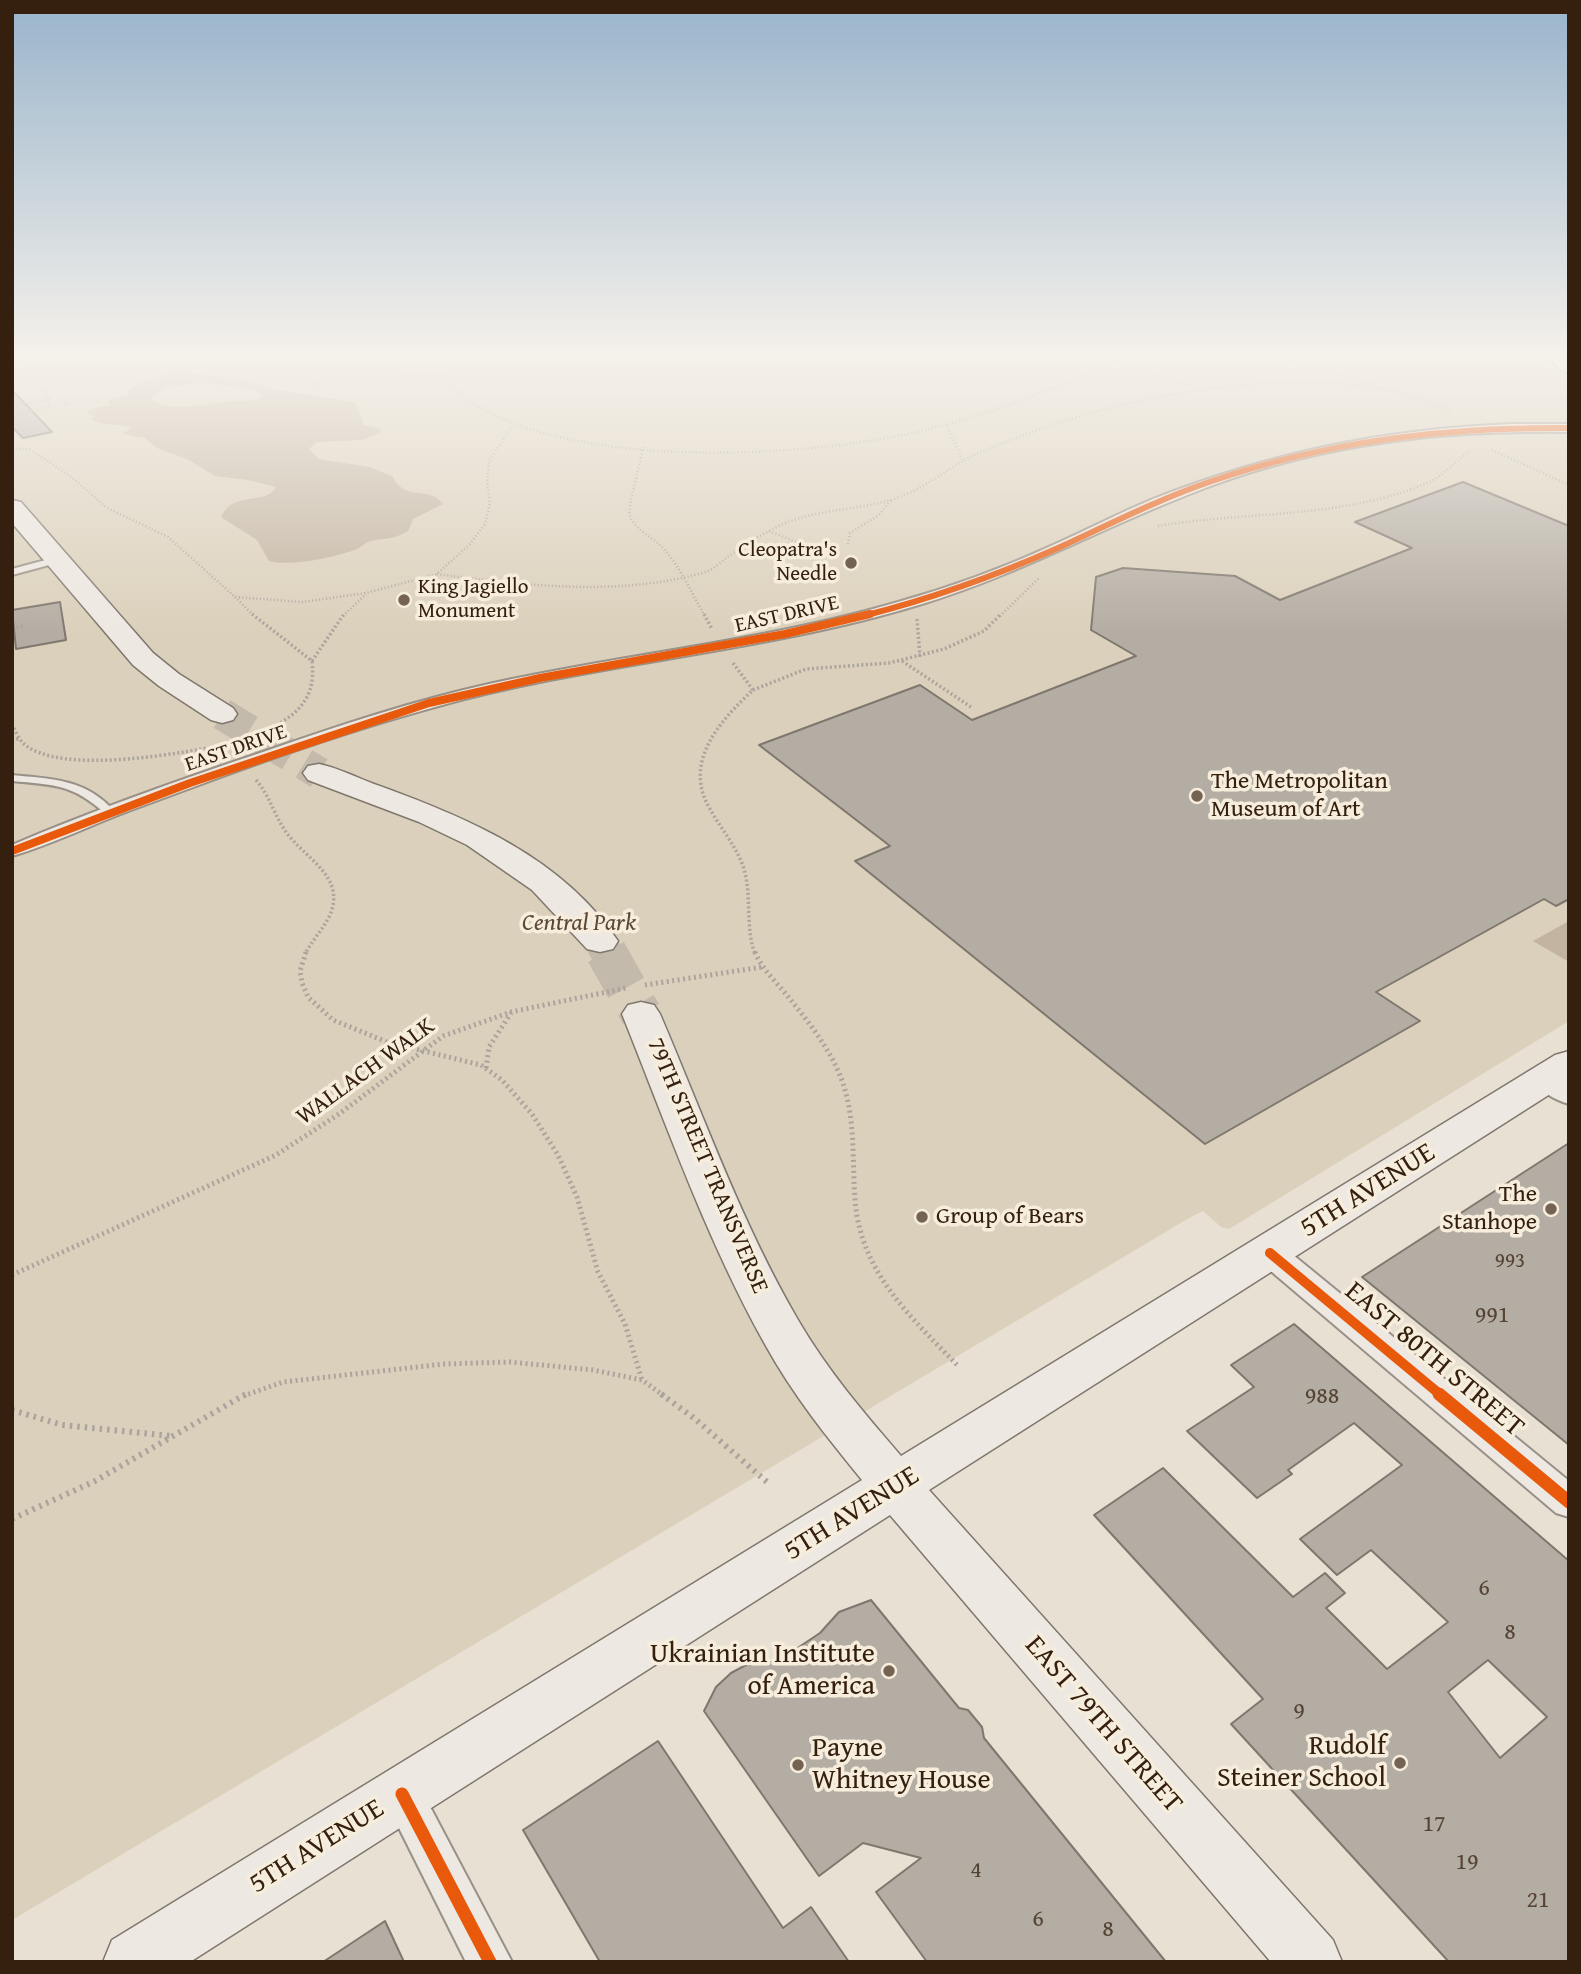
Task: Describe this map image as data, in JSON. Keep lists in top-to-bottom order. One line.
{"streets":{"main road":["79TH STREET TRANSVERSE","5TH AVENUE","EAST 79TH STREET"],"street":["EAST DRIVE","EAST 80TH STREET"],"path":["WALLACH WALK"]},"crossings":[["79TH STREET TRANSVERSE","5TH AVENUE"],["79TH STREET TRANSVERSE","EAST 79TH STREET"],["5TH AVENUE","EAST 80TH STREET"],["5TH AVENUE","EAST 79TH STREET"]],"parks":["Central Park"],"places":["Cleopatra's Needle","King Jagiello Monument","The Metropolitan Museum of Art","The Stanhope","Group of Bears","Ukrainian Institute of America","Rudolf Steiner School","Payne Whitney House"],"house_numbers":["993","991","988","6","8","9","17","19","4","21","6","8"]}
